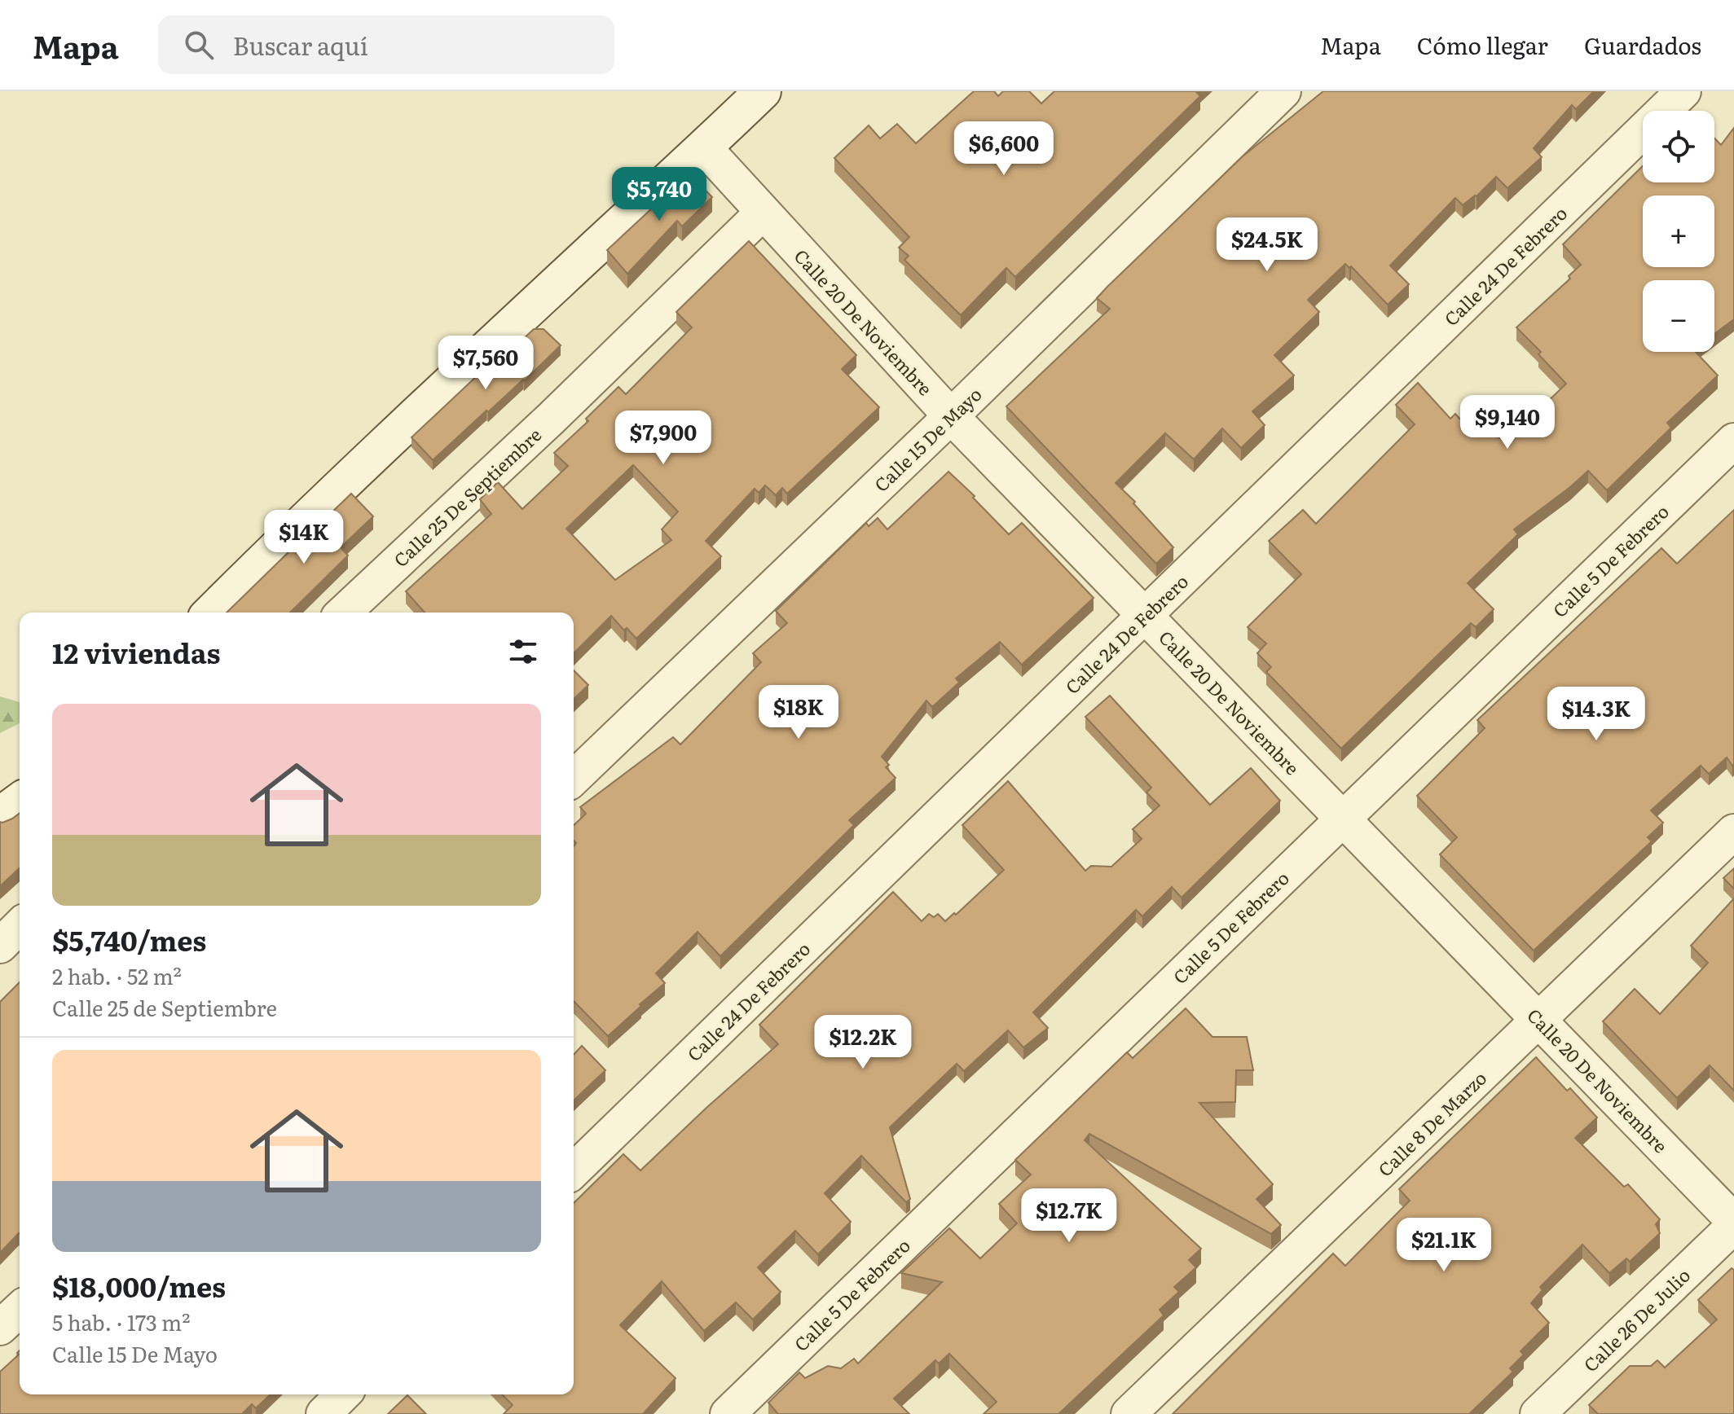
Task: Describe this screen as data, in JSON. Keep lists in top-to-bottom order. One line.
{"streets":{"street":["Calle 24 De Febrero","Calle 20 De Noviembre","Calle 15 De Mayo","Calle 25 De Septiembre","Calle 5 De Febrero","Calle 8 De Marzo","Calle 26 De Julio"]},"crossings":[["Calle 24 De Febrero","Calle 20 De Noviembre"],["Calle 20 De Noviembre","Calle 15 De Mayo"],["Calle 20 De Noviembre","Calle 25 De Septiembre"],["Calle 20 De Noviembre","Calle 5 De Febrero"],["Calle 20 De Noviembre","Calle 8 De Marzo"],["Calle 20 De Noviembre","Calle 26 De Julio"]],"page":{"header":"Mapa","search":"Buscar aquí","nav":["Mapa","Cómo llegar","Guardados"],"map_buttons":["+","−"],"price":["$6,600","$5,740","$24.5K","$7,560","$9,140","$7,900","$14K","$18K","$14.3K","$12.2K","$12.7K","$21.1K"],"heading":"12 viviendas","list":[{"name":"$5,740/mes","note":"2 hab. · 52 m² · Calle 25 de Septiembre"},{"name":"$18,000/mes","note":"5 hab. · 173 m² · Calle 15 De Mayo"}]}}
